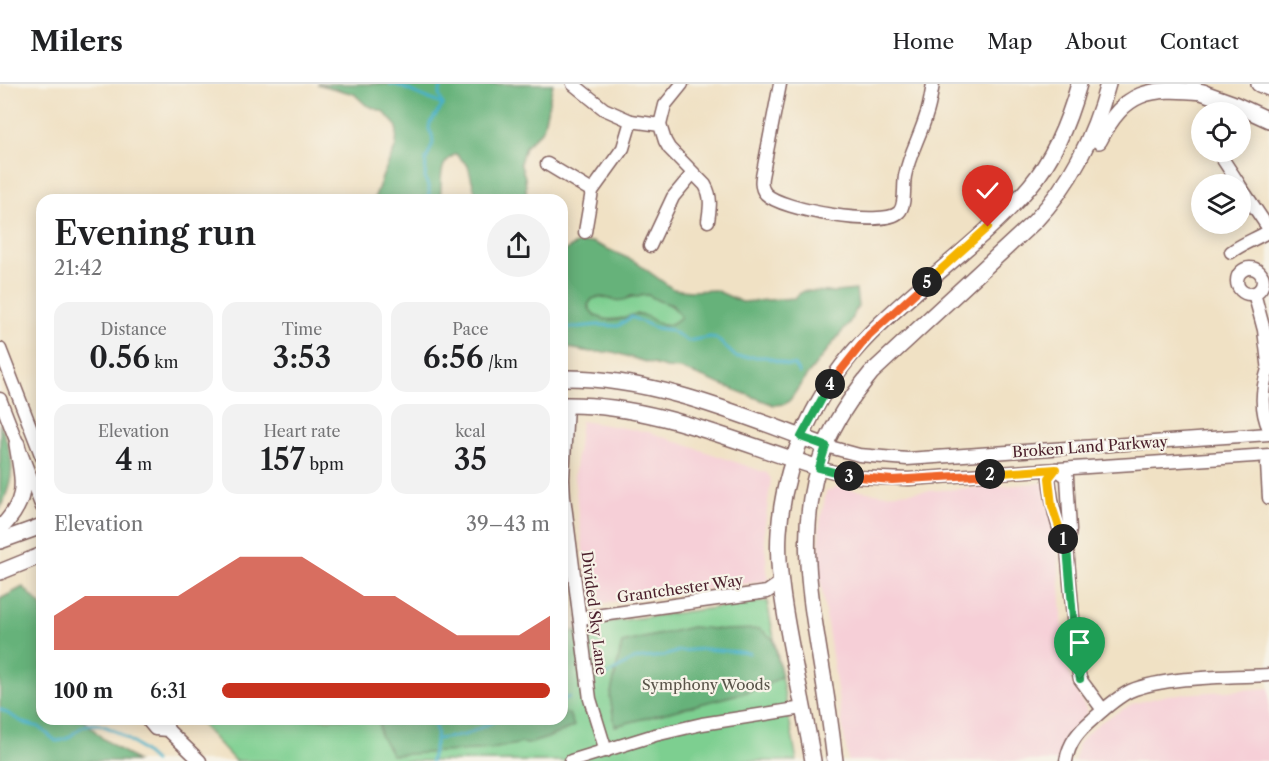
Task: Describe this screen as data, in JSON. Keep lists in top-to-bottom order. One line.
{"streets":{"main road":["Broken Land Parkway"],"street":["Grantchester Way","Divided Sky Lane"]},"crossings":[["Grantchester Way","Divided Sky Lane"]],"parks":["Symphony Woods"],"page":{"header":"Milers","nav":["Home","Map","About","Contact"],"heading":["Evening run","21:42"],"pins":["5","4","2","3","1"],"stats":[["Distance","0.56 km"],["Time","3:53"],["Pace","6:56 /km"],["Elevation","4 m"],["Heart rate","157 bpm"],["kcal","35"]],"chart":["Elevation","39–43 m"],"list":[{"name":"100 m","note":"6:31"}]}}
